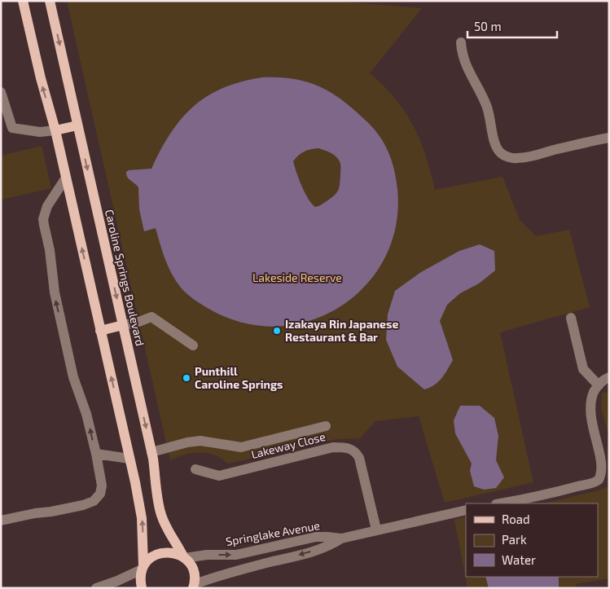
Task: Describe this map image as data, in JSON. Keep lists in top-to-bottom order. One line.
{"streets":{"main road":["Caroline Springs Boulevard"],"street":["Lakeway Close","Springlake Avenue"]},"crossings":[["Caroline Springs Boulevard","Springlake Avenue"],["Lakeway Close","Springlake Avenue"]],"parks":["Lakeside Reserve"],"places":["Izakaya Rin Japanese Restaurant & Bar","Punthill Caroline Springs"],"legend":["Road","Park","Water"],"scale_bar":"50 m"}
